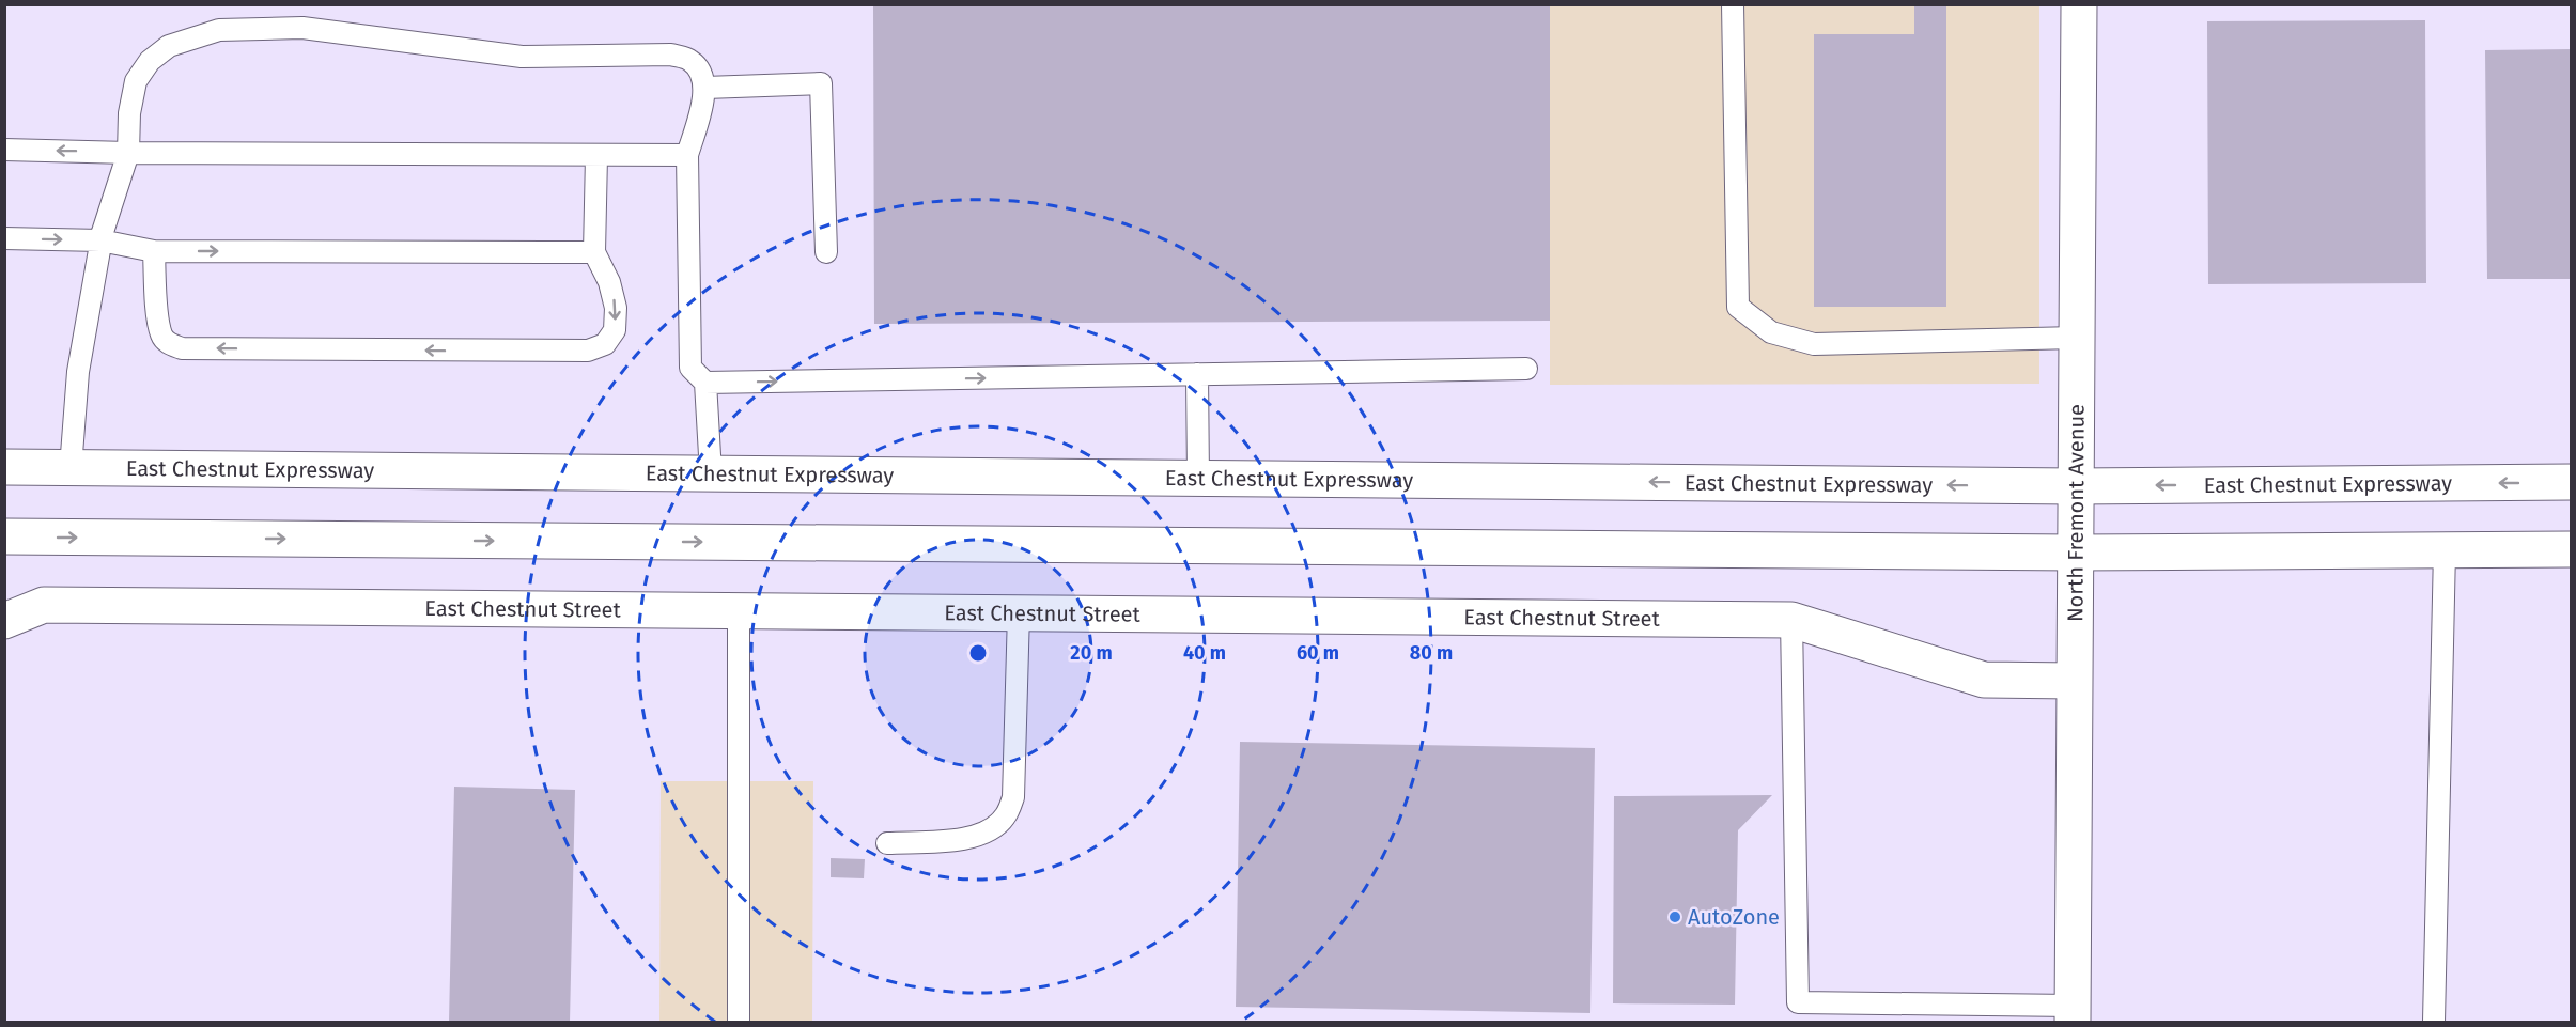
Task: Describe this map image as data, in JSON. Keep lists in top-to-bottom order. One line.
{"streets":{"main road":["East Chestnut Expressway","North Fremont Avenue","East Chestnut Street"]},"crossings":[["East Chestnut Expressway","North Fremont Avenue"],["North Fremont Avenue","East Chestnut Street"]],"places":["AutoZone"],"rings":["20 m","40 m","60 m","80 m"]}
